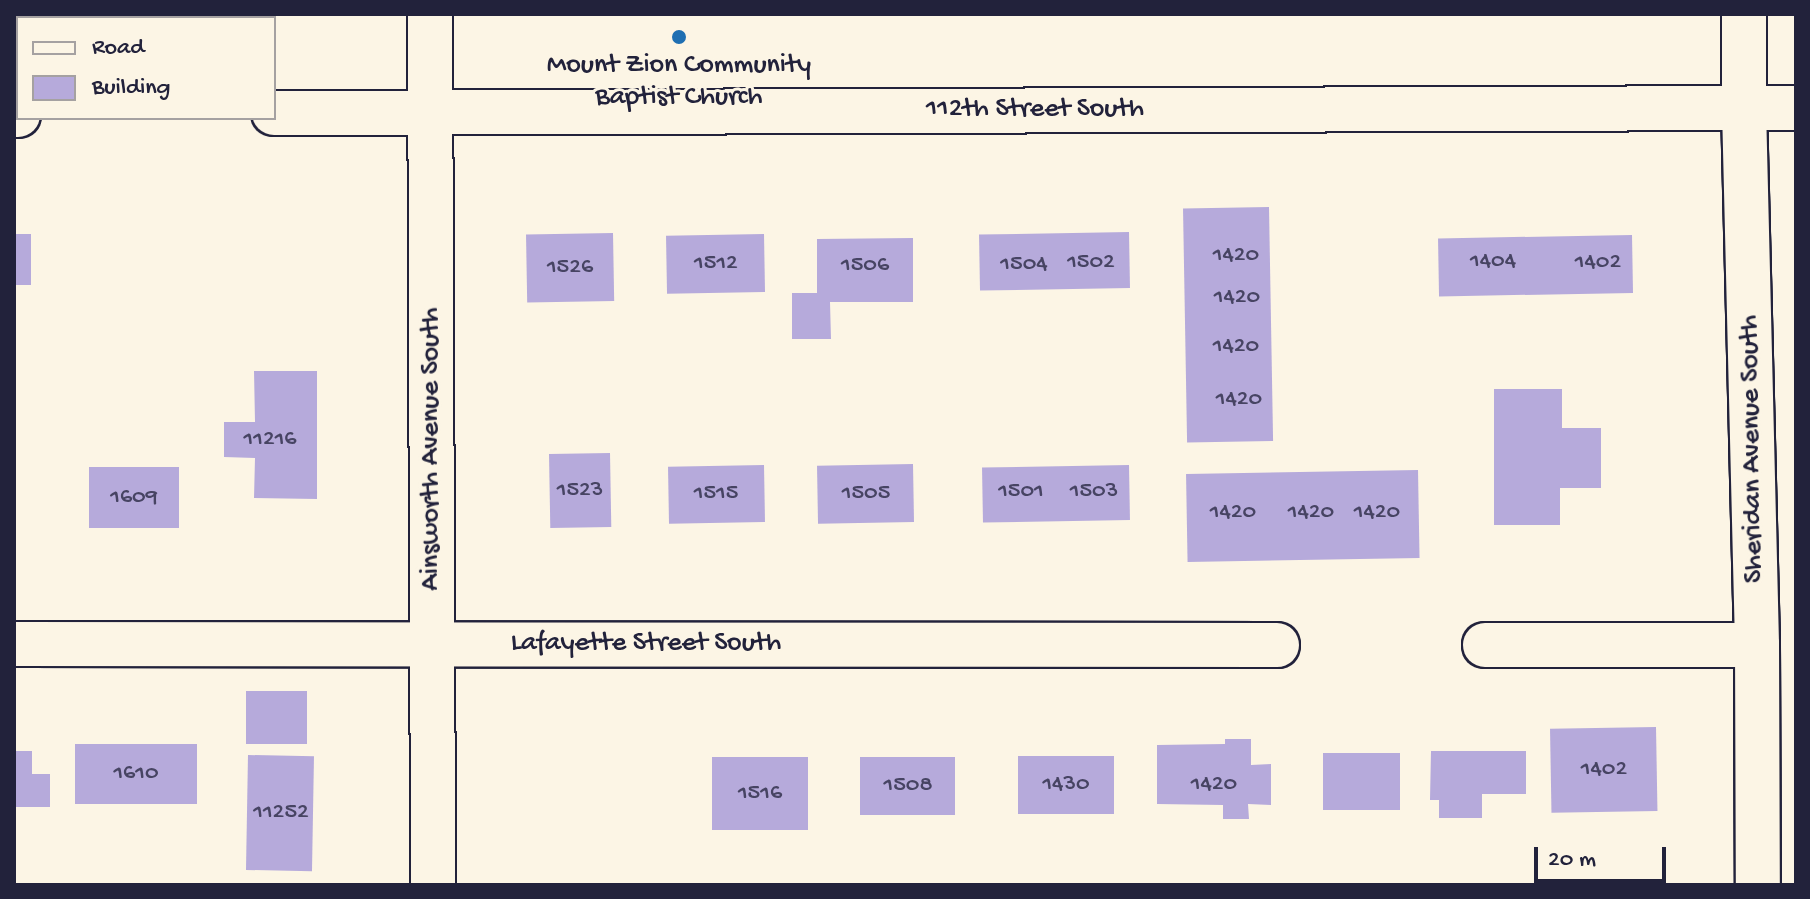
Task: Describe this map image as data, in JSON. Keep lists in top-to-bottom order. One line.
{"streets":{"street":["112th Street South","Ainsworth Avenue South","Sheridan Avenue South","Lafayette Street South"]},"crossings":[["112th Street South","Ainsworth Avenue South"],["112th Street South","Sheridan Avenue South"],["Ainsworth Avenue South","Lafayette Street South"]],"places":["Mount Zion Community Baptist Church"],"house_numbers":["1420","1404","1502","1402","1512","1504","1506","1526","1420","1420","1420","11216","1523","1501","1503","1515","1505","1609","1420","1420","1420","1402","1610","1430","1420","1508","1516","11252"],"legend":["Road","Building"],"scale_bar":"20 m"}
